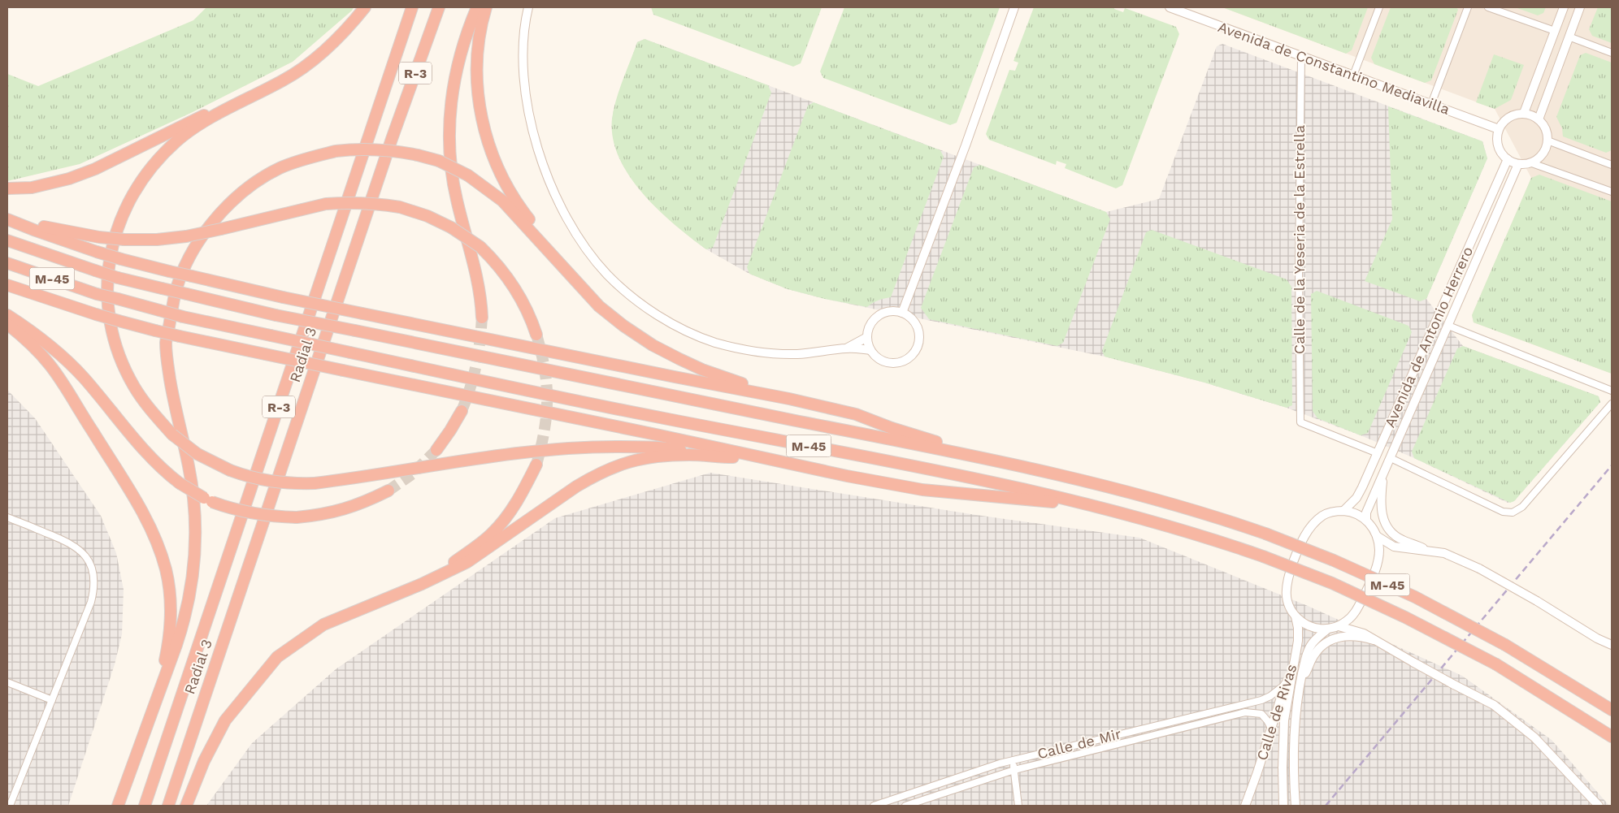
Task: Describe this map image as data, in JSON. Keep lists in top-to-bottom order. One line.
{"streets":{"highway":["R-3","M-45","Radial 3"],"street":["Avenida de Constantino Mediavilla","Calle de la Yeseria de la Estrella","Avenida de Antonio Herrero","Calle de Rivas","Calle de Mir"]},"crossings":[["Avenida de Constantino Mediavilla","Calle de la Yeseria de la Estrella"],["Avenida de Constantino Mediavilla","Avenida de Antonio Herrero"],["Calle de la Yeseria de la Estrella","Avenida de Antonio Herrero"],["Avenida de Antonio Herrero","Calle de Rivas"],["Calle de Rivas","Calle de Mir"]]}
